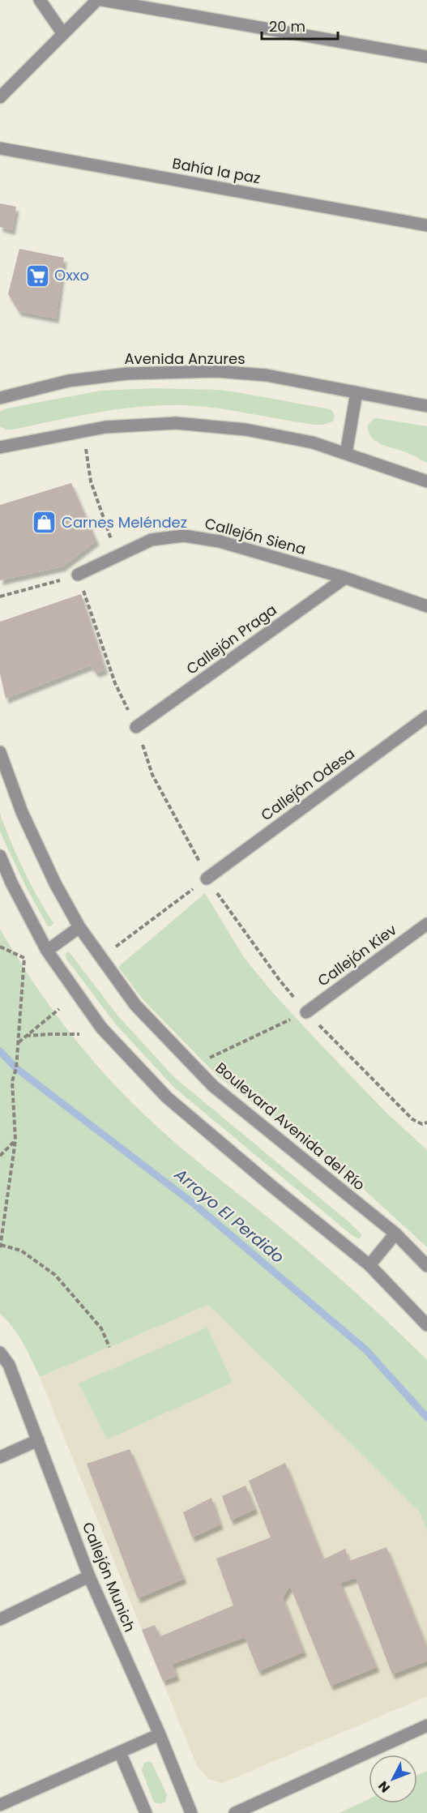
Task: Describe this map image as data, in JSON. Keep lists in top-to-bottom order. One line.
{"streets":{"street":["Bahía la paz","Avenida Anzures","Callejón Siena","Callejón Praga","Callejón Odesa","Callejón Kiev","Boulevard Avenida del Río","Callejón Munich"]},"crossings":[["Callejón Siena","Callejón Praga"]],"water":["Arroyo El Perdido"],"places":{"supermarket":["Oxxo"],"shop":["Carnes Meléndez"]},"scale_bar":"20 m","north":"bottom left"}
